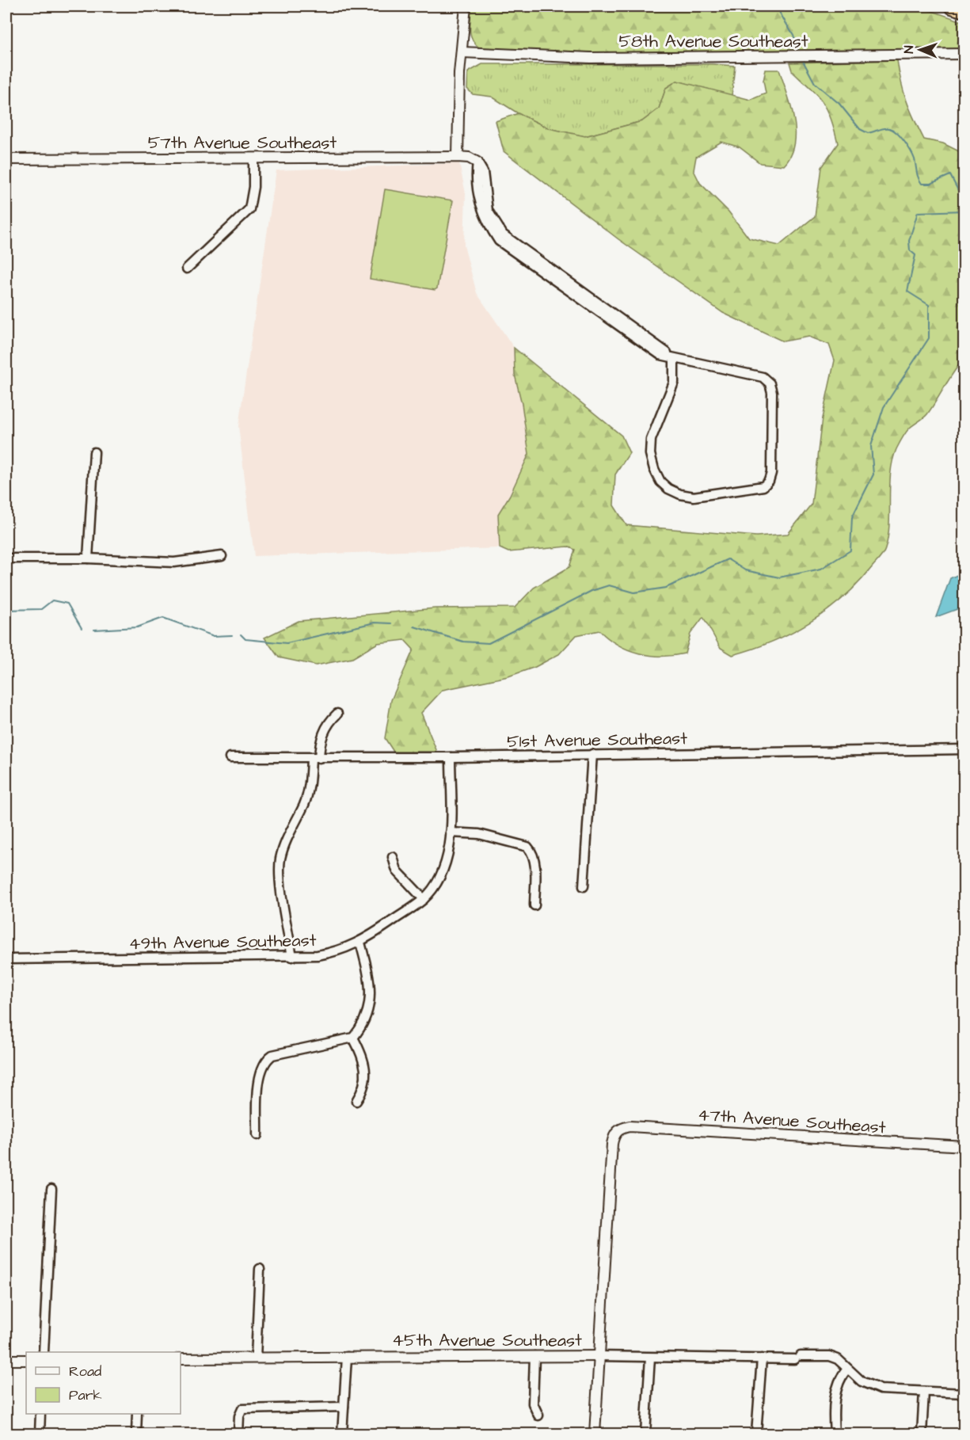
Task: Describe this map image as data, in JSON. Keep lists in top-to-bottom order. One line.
{"streets":{"street":["58th Avenue Southeast","57th Avenue Southeast","51st Avenue Southeast","49th Avenue Southeast","47th Avenue Southeast","45th Avenue Southeast"]},"crossings":[["47th Avenue Southeast","45th Avenue Southeast"]],"legend":["Road","Park"],"north":"left"}
